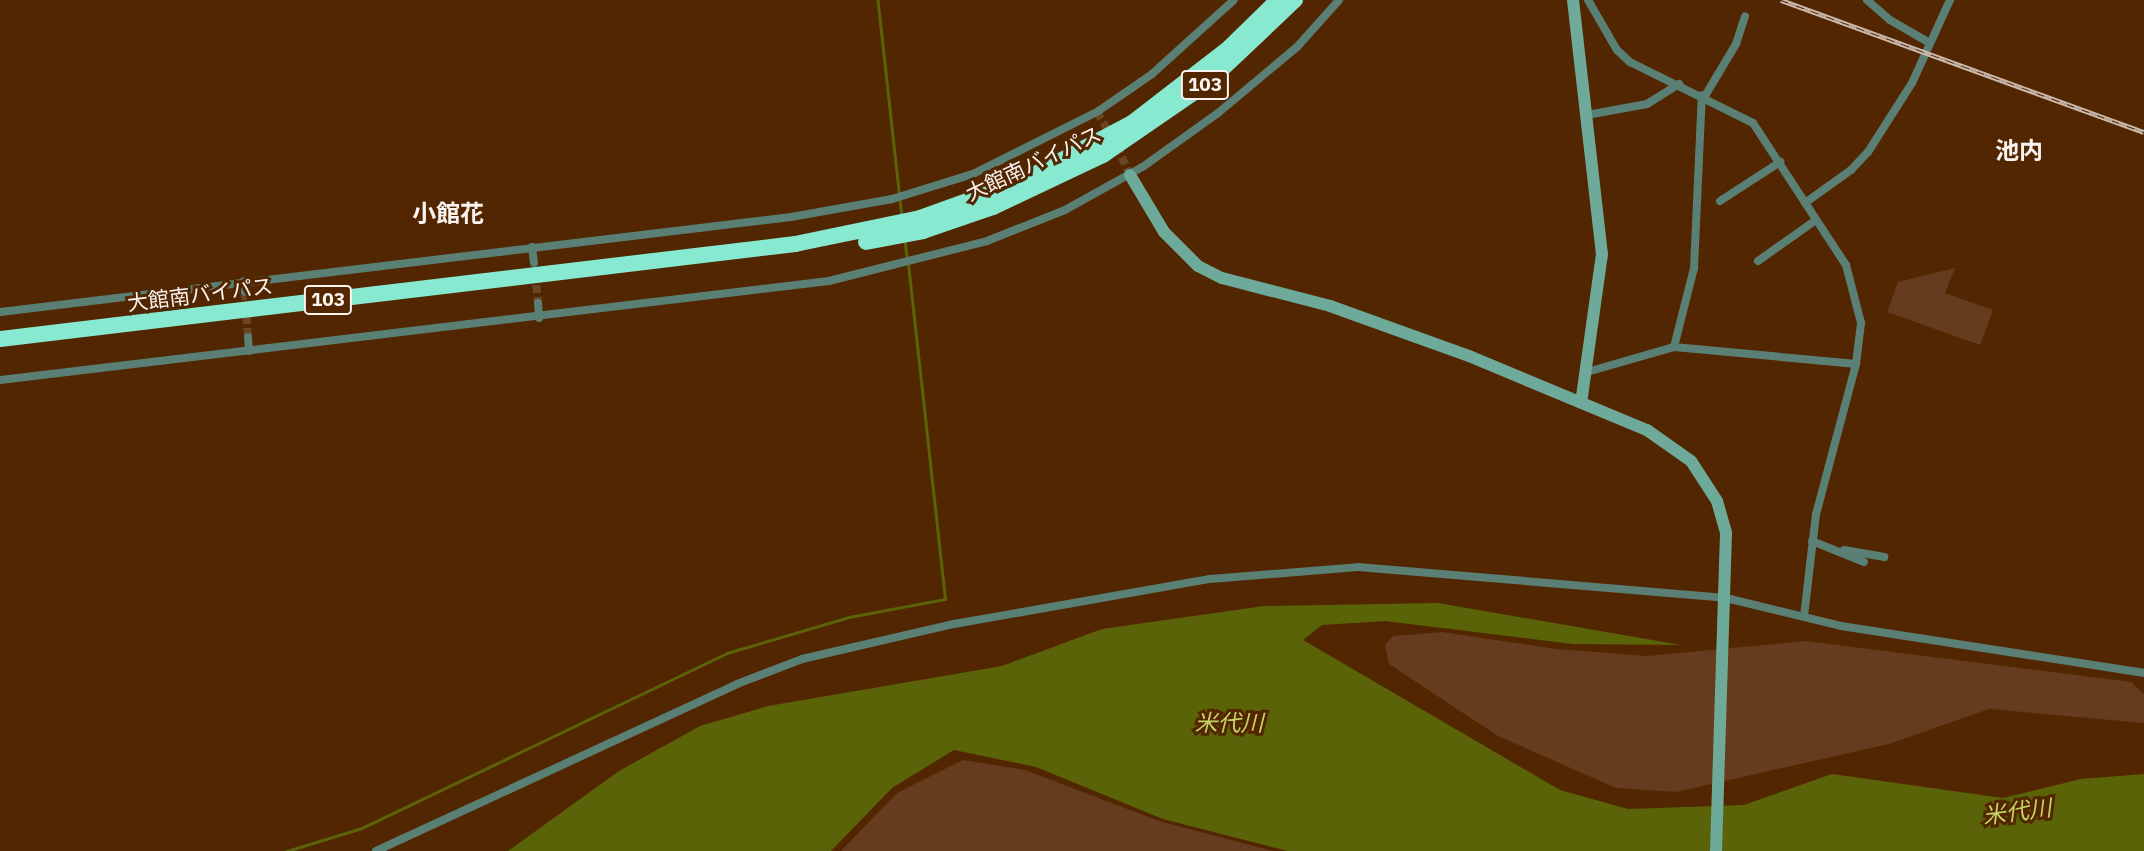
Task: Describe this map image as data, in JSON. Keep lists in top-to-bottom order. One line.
{"streets":{"highway":["103","大館南バイパス"]},"districts":["池内","小館花"],"water":["米代川"]}
